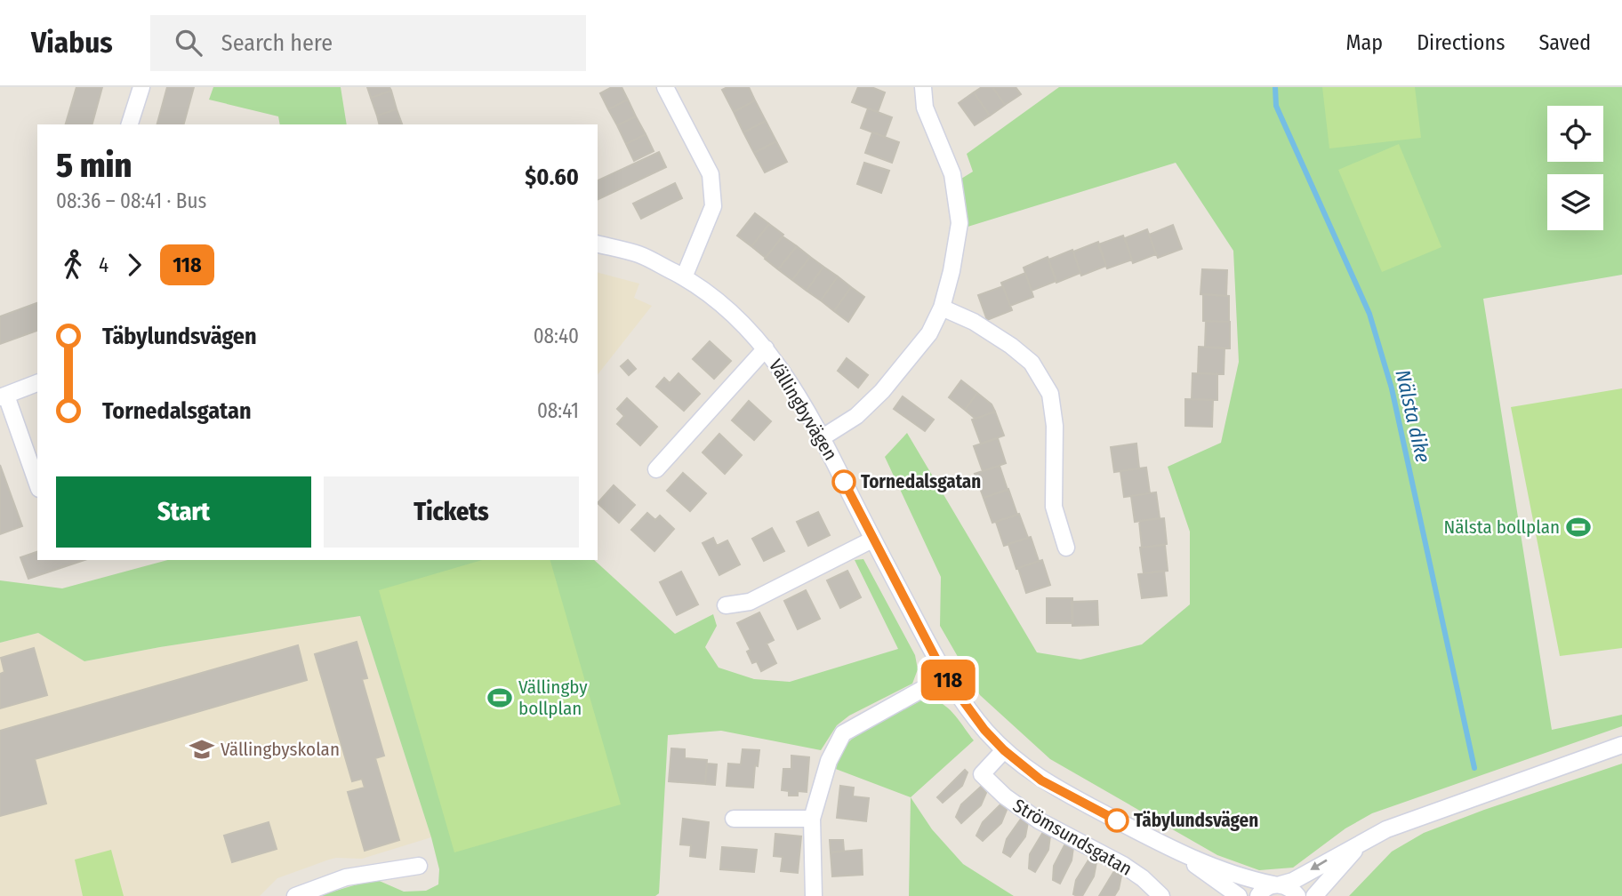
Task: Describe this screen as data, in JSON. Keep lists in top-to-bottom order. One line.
{"streets":{"street":["Vällingbyvägen","Strömsundsgatan"]},"crossings":[["Vällingbyvägen","Strömsundsgatan"]],"water":["Nälsta dike"],"places":{"other":["Tornedalsgatan","Täbylundsvägen"],"sports":["Nälsta bollplan","Vällingby bollplan"],"school or university":["Vällingbyskolan"]},"lines":["bus line 118"],"page":{"header":"Viabus","search":"Search here","nav":["Map","Directions","Saved"],"on_map":"118","heading":["5 min","08:36 – 08:41 · Bus","$0.60"],"legs":["4","118"],"list":[{"name":"Täbylundsvägen","value":"08:40"},{"name":"Tornedalsgatan","value":"08:41"}],"buttons":["Start","Tickets"]}}
